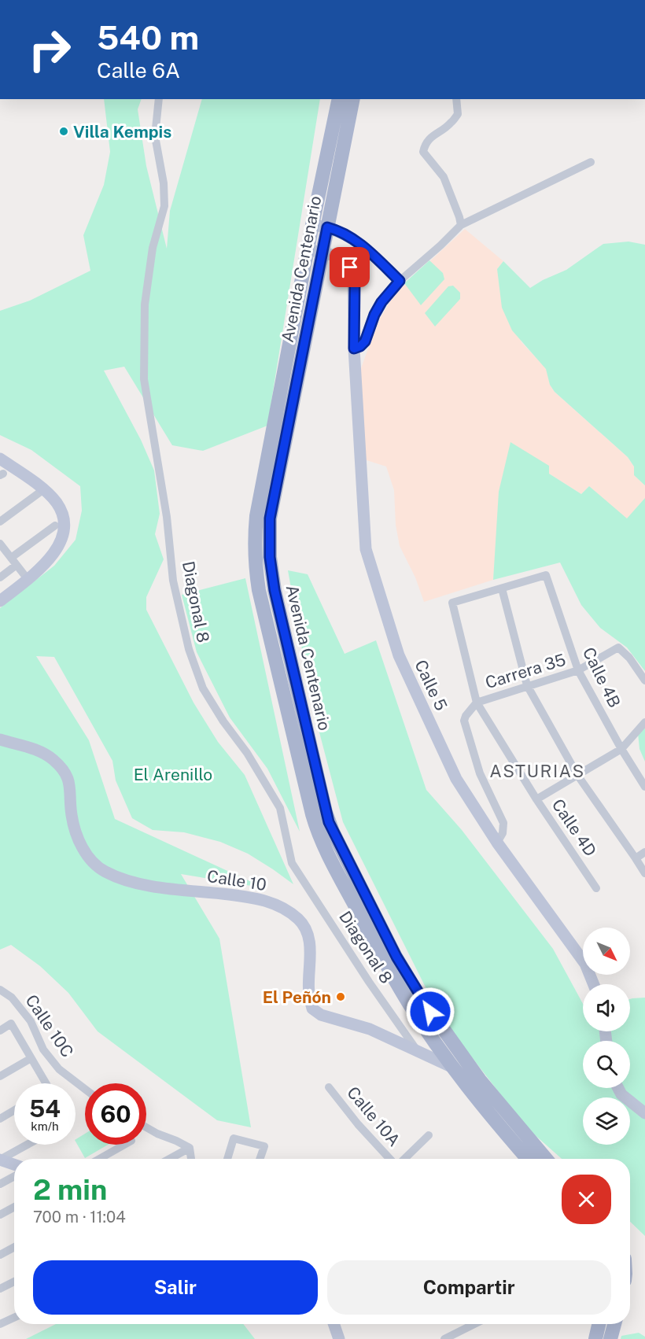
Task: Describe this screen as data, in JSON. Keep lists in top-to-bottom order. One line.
{"streets":{"main road":["Avenida Centenario"],"street":["Diagonal 8","Carrera 35","Calle 4B","Calle 5","Calle 4D","Calle 10","Calle 10C","Calle 10A"]},"crossings":[["Avenida Centenario","Calle 5"],["Avenida Centenario","Calle 10"],["Diagonal 8","Calle 10"],["Carrera 35","Calle 4B"],["Carrera 35","Calle 5"],["Carrera 35","Calle 4D"],["Calle 4B","Calle 4D"]],"districts":["ASTURIAS"],"parks":["El Arenillo"],"places":["Villa Kempis","El Peñón"],"north":"bottom right","page":{"turn":["540 m","Calle 6A"],"speed":"54 km/h","limit":"60","heading":["2 min","700 m · 11:04"],"buttons":["Salir","Compartir"]}}
